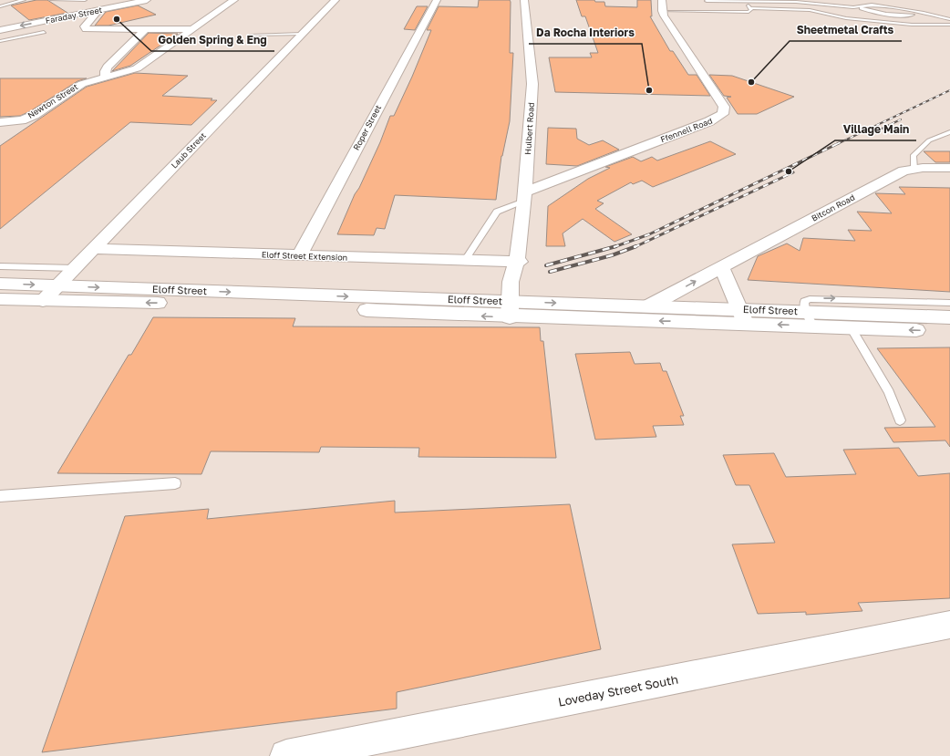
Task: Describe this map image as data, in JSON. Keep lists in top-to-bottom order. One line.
{"streets":{"street":["Faraday Street","Newton Street","Roper Street","Hulbert Road","Ffennell Road","Laub Street","Bitcon Road","Eloff Street Extension","Eloff Street","Loveday Street South"]},"crossings":[["Roper Street","Eloff Street Extension"],["Hulbert Road","Ffennell Road"],["Hulbert Road","Eloff Street Extension"],["Hulbert Road","Eloff Street"],["Laub Street","Eloff Street Extension"],["Laub Street","Eloff Street"],["Bitcon Road","Eloff Street"]],"one_way":["Faraday Street"],"places":["Golden Spring & Eng","Sheetmetal Crafts","Da Rocha Interiors","Village Main"]}
